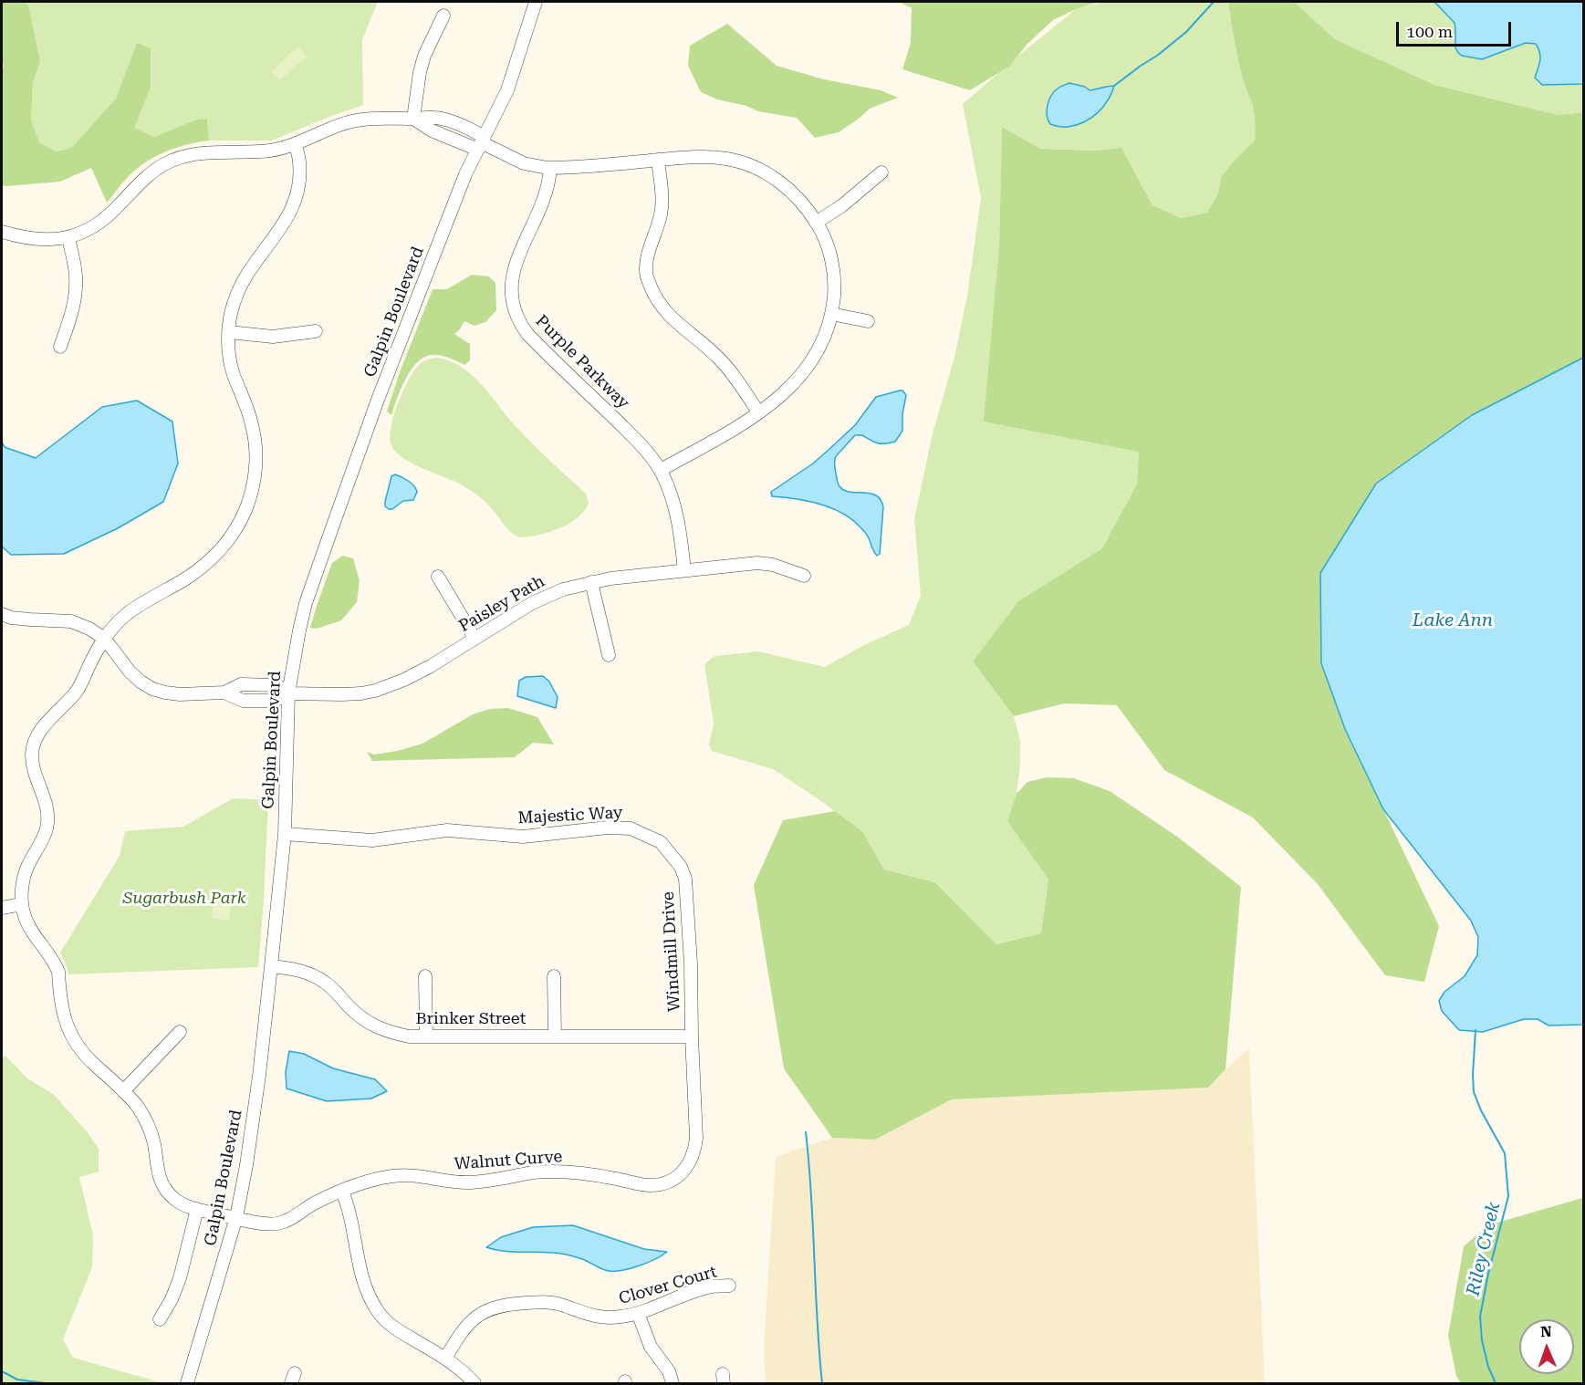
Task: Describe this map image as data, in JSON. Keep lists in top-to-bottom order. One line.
{"streets":{"street":["Galpin Boulevard","Purple Parkway","Paisley Path","Majestic Way","Windmill Drive","Brinker Street","Walnut Curve","Clover Court"]},"crossings":[["Galpin Boulevard","Paisley Path"],["Galpin Boulevard","Majestic Way"],["Galpin Boulevard","Brinker Street"],["Galpin Boulevard","Walnut Curve"],["Purple Parkway","Paisley Path"],["Majestic Way","Windmill Drive"],["Windmill Drive","Brinker Street"],["Windmill Drive","Walnut Curve"],["Brinker Street","Walnut Curve"]],"water":["Lake Ann","Riley Creek"],"parks":["Sugarbush Park"],"scale_bar":"100 m","north":"top"}
